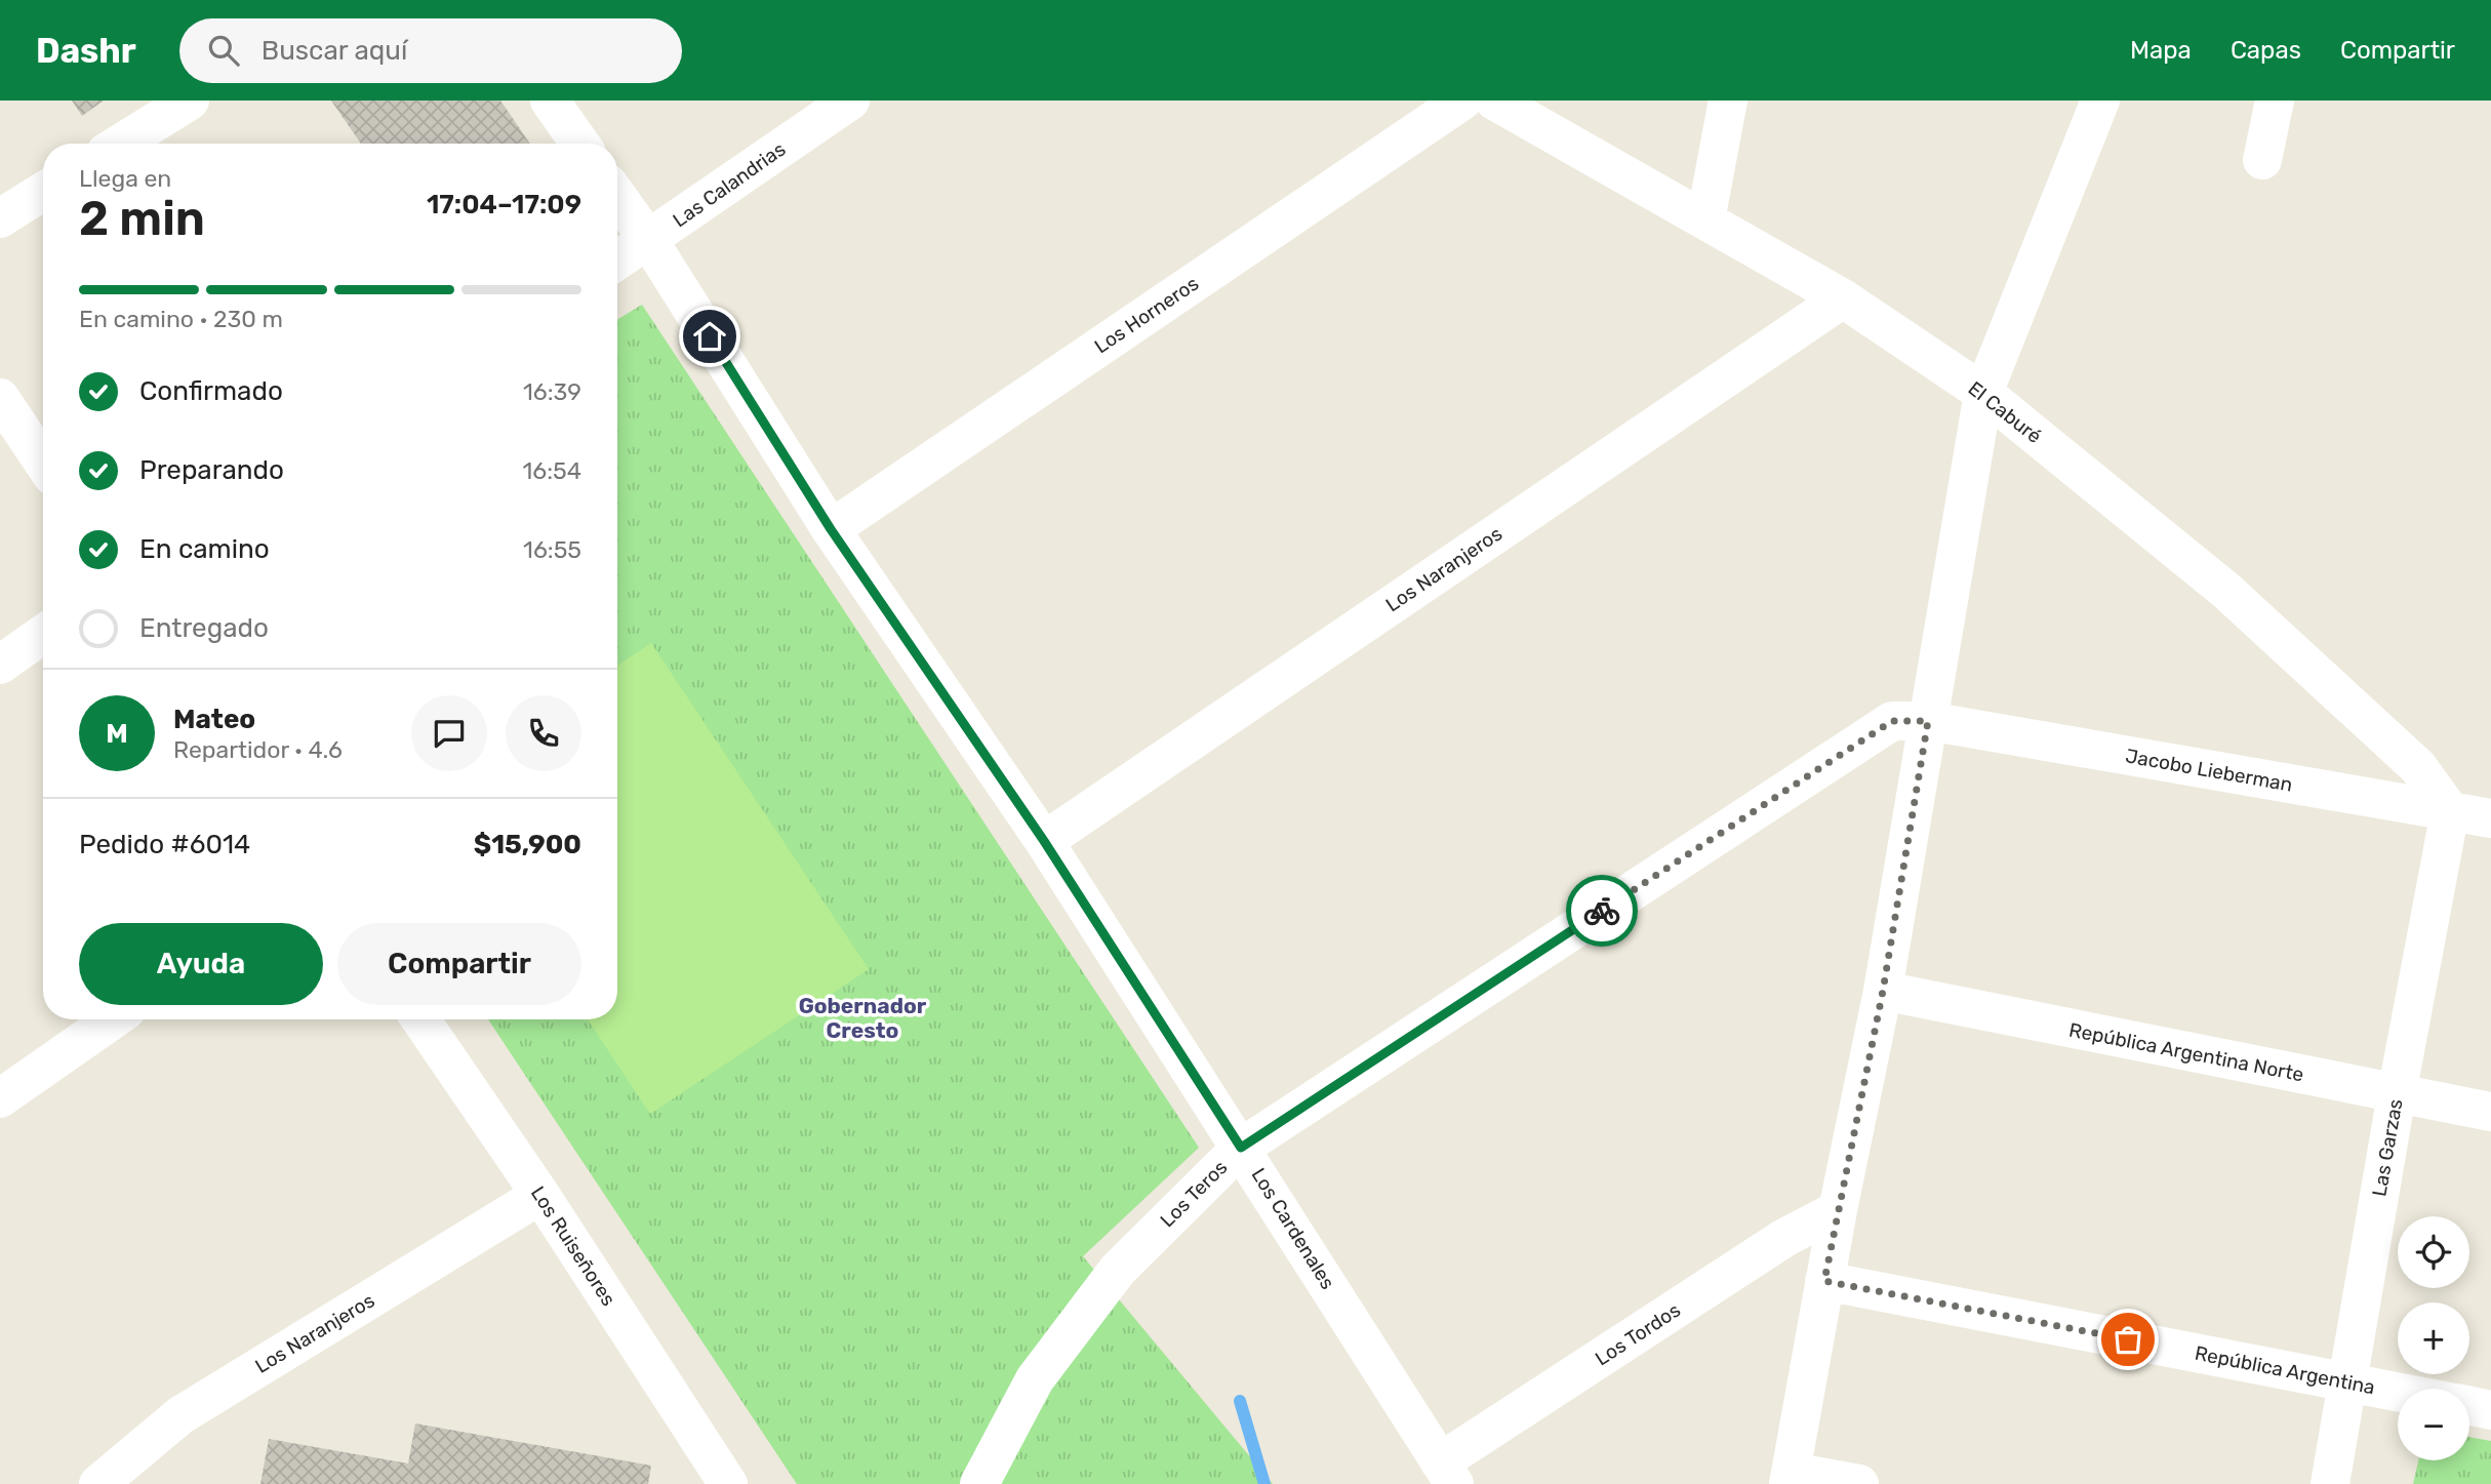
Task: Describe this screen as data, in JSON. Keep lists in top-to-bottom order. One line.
{"streets":{"street":["Las Calandrias","Los Horneros","El Caburé","Los Naranjeros","Jacobo Lieberman","República Argentina Norte","Las Garzas","Los Teros","Los Cardenales","Los Ruiseñores","Los Tordos","República Argentina"]},"crossings":[["Las Calandrias","Los Cardenales"],["Los Horneros","Los Cardenales"],["El Caburé","Los Naranjeros"],["El Caburé","Jacobo Lieberman"],["El Caburé","Las Garzas"],["Los Naranjeros","Los Cardenales"],["Los Naranjeros","Los Ruiseñores"],["Jacobo Lieberman","Las Garzas"],["Jacobo Lieberman","Los Teros"],["República Argentina Norte","Las Garzas"],["Las Garzas","República Argentina"],["Los Teros","Los Cardenales"],["Los Cardenales","Los Tordos"]],"districts":["Gobernador Cresto"],"page":{"header":"Dashr","search":"Buscar aquí","nav":["Mapa","Capas","Compartir"],"heading":["2 min","Llega en","17:04–17:09"],"panel":["Mateo","Repartidor · 4.6","Pedido #6014","$15,900"],"bar":"En camino · 230 m","list":[["Confirmado","16:39"],["Preparando","16:54"],["En camino","16:55"],"Entregado"],"round":"M","buttons":["Ayuda","Compartir"],"map_buttons":["+","−"]}}
